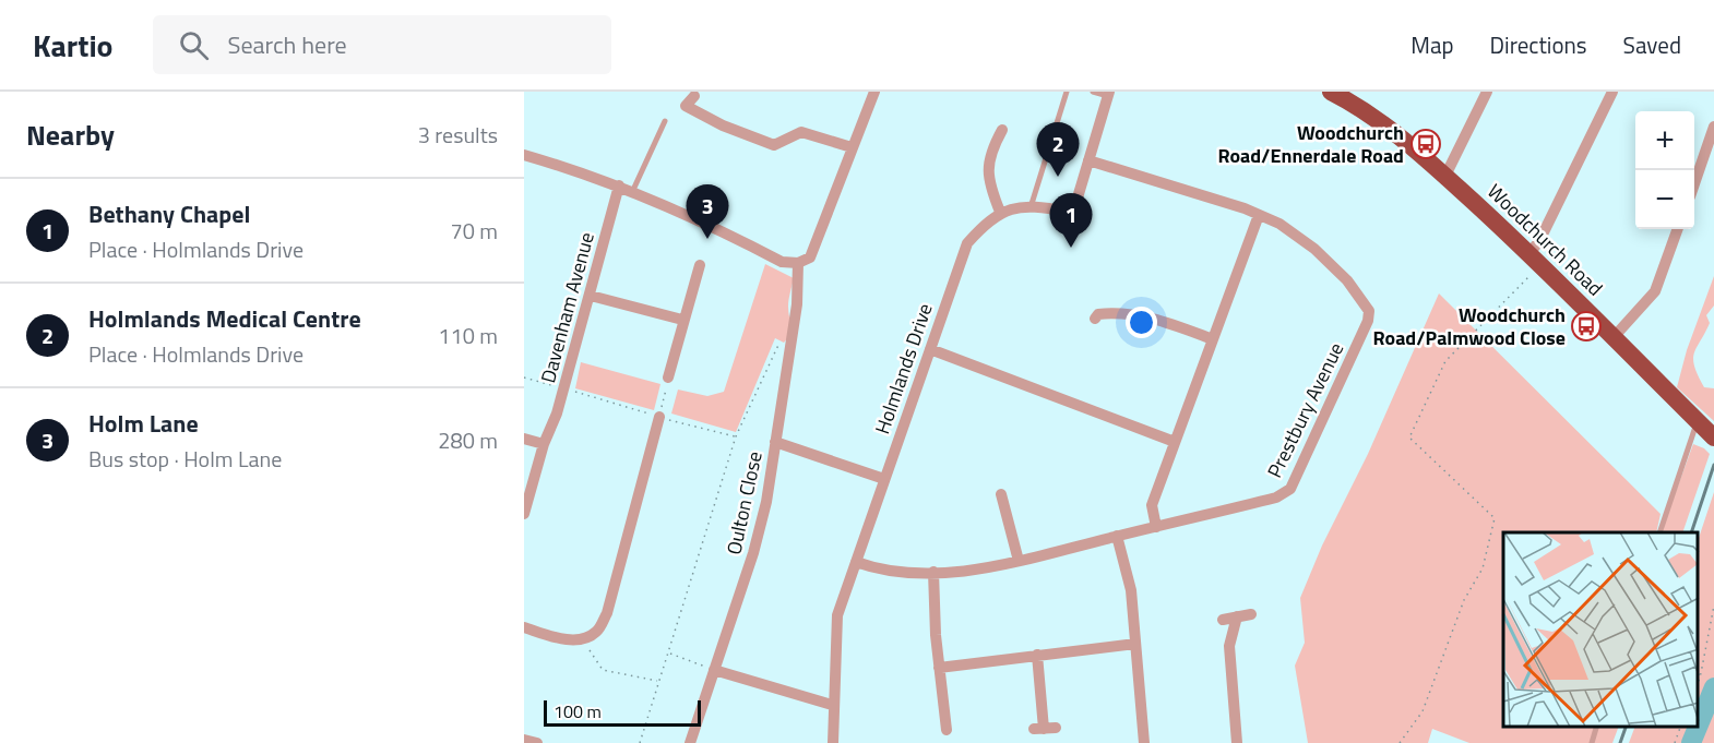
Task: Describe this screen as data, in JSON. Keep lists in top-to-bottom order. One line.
{"streets":{"highway":["Woodchurch Road"],"street":["Davenham Avenue","Holmlands Drive","Prestbury Avenue","Oulton Close"]},"crossings":[["Holmlands Drive","Prestbury Avenue"]],"places":{"bus stop":["Woodchurch Road/Ennerdale Road","Woodchurch Road/Palmwood Close"]},"scale_bar":"100 m","page":{"header":"Kartio","search":"Search here","nav":["Map","Directions","Saved"],"heading":["Nearby","3 results"],"map_buttons":["+","−"],"pins":["2","3","1"],"list":[{"mark":"1","name":"Bethany Chapel","note":"Place · Holmlands Drive","value":"70 m"},{"mark":"2","name":"Holmlands Medical Centre","note":"Place · Holmlands Drive","value":"110 m"},{"mark":"3","name":"Holm Lane","note":"Bus stop · Holm Lane","value":"280 m"}],"scale":"100 m"}}
